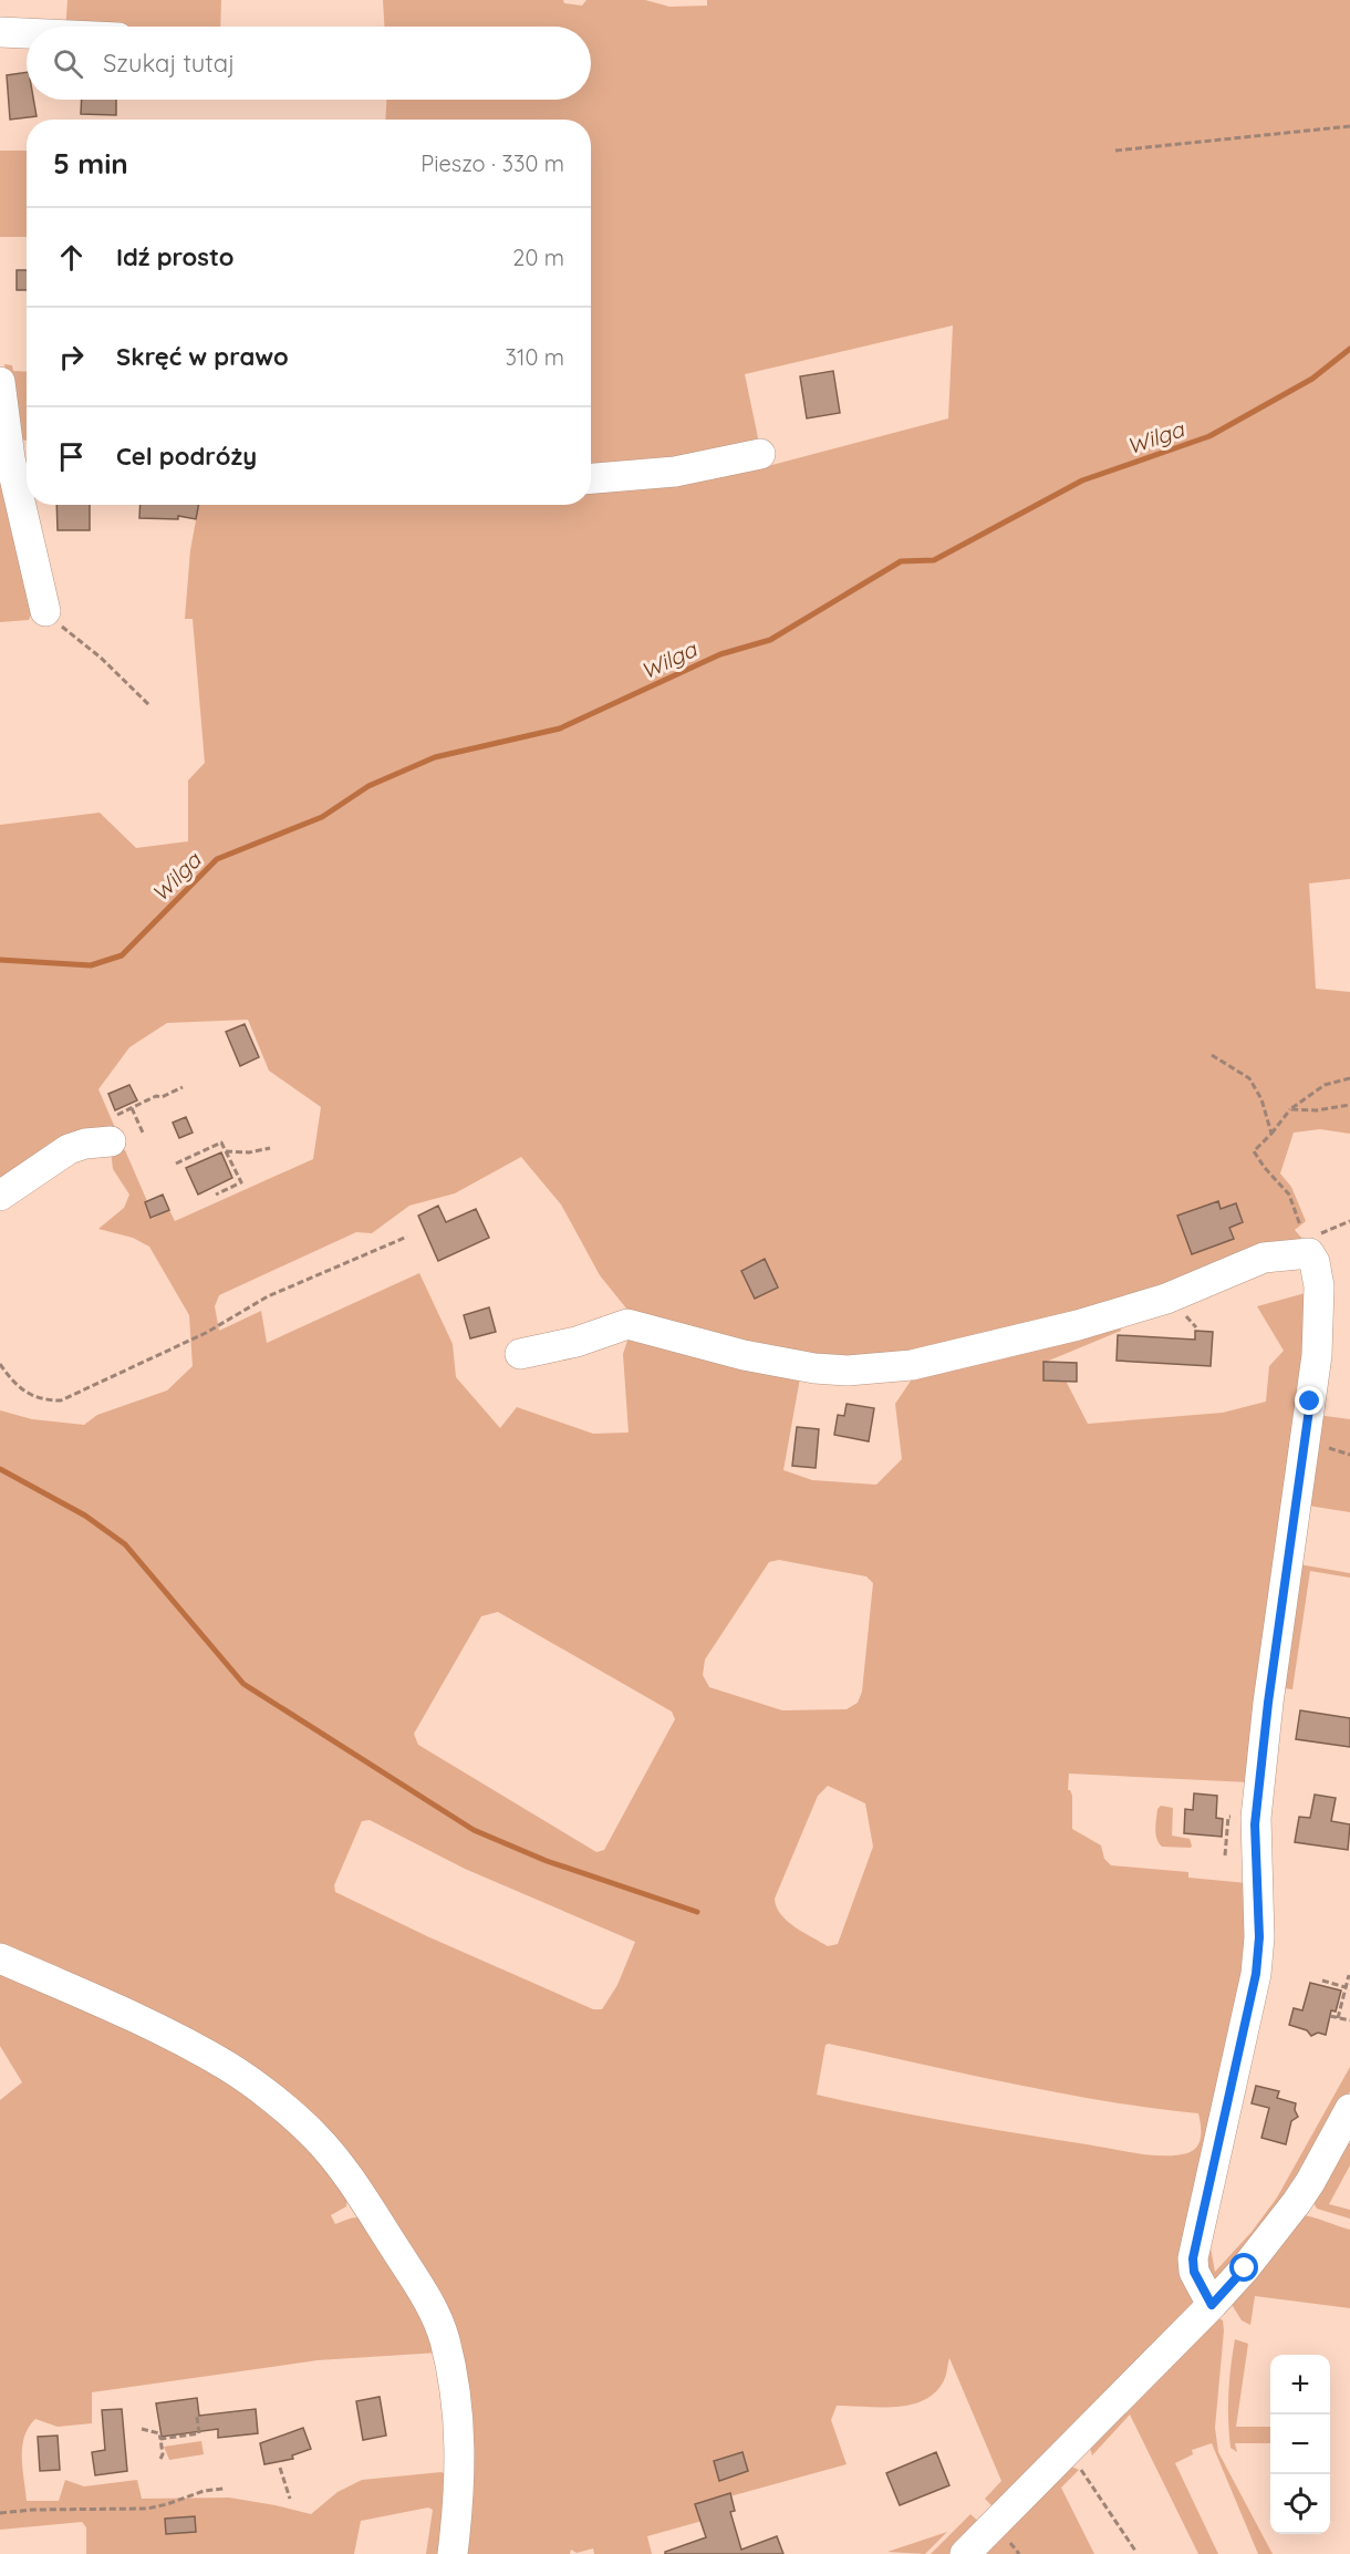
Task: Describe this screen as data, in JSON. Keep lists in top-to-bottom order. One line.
{"water":["Wilga"],"page":{"search":"Szukaj tutaj","heading":["5 min","Pieszo · 330 m"],"list":[["Idź prosto","20 m"],["Skręć w prawo","310 m"],"Cel podróży"],"map_buttons":["+","−"]}}
